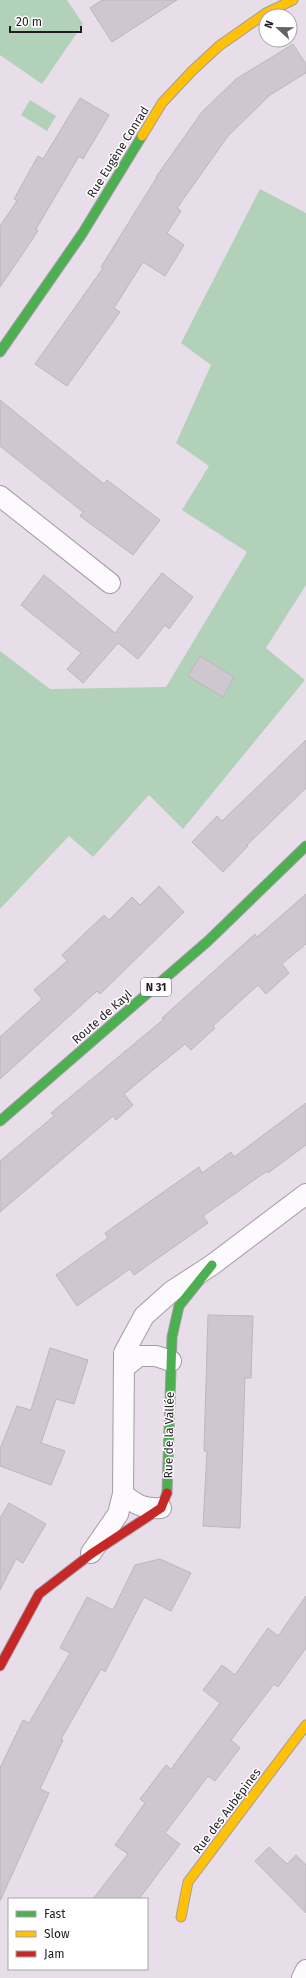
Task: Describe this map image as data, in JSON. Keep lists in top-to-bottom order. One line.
{"streets":{"street":["Rue Eugène Conrad","N 31","Route de Kayl","Rue de la Vallée","Rue des Aubépines"]},"legend":["Fast","Slow","Jam"],"scale_bar":"20 m","north":"left"}
